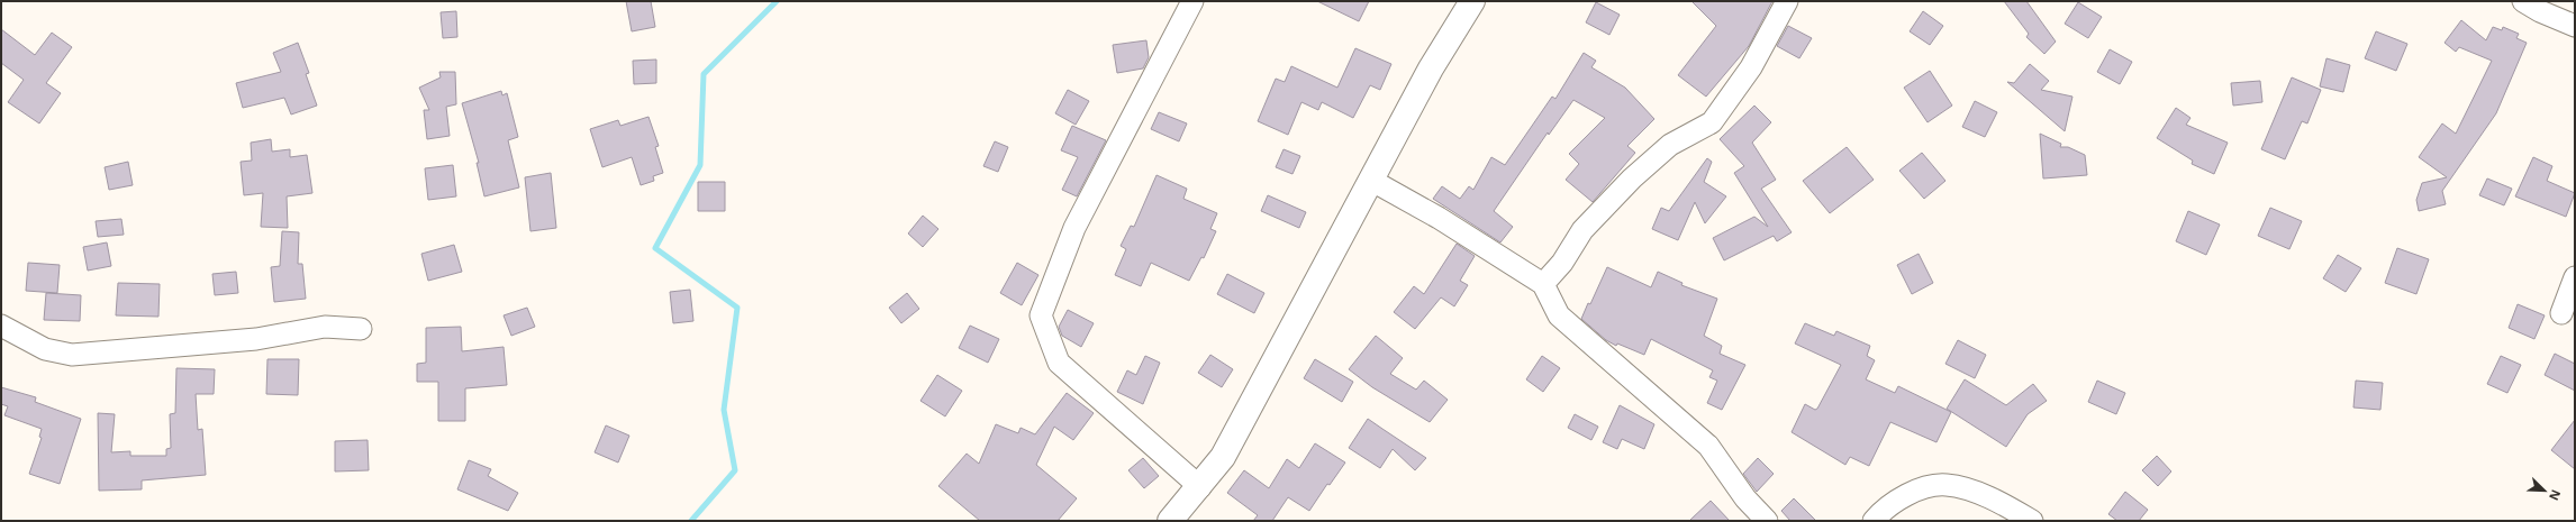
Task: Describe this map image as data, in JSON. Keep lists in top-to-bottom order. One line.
{"north":"bottom right"}
